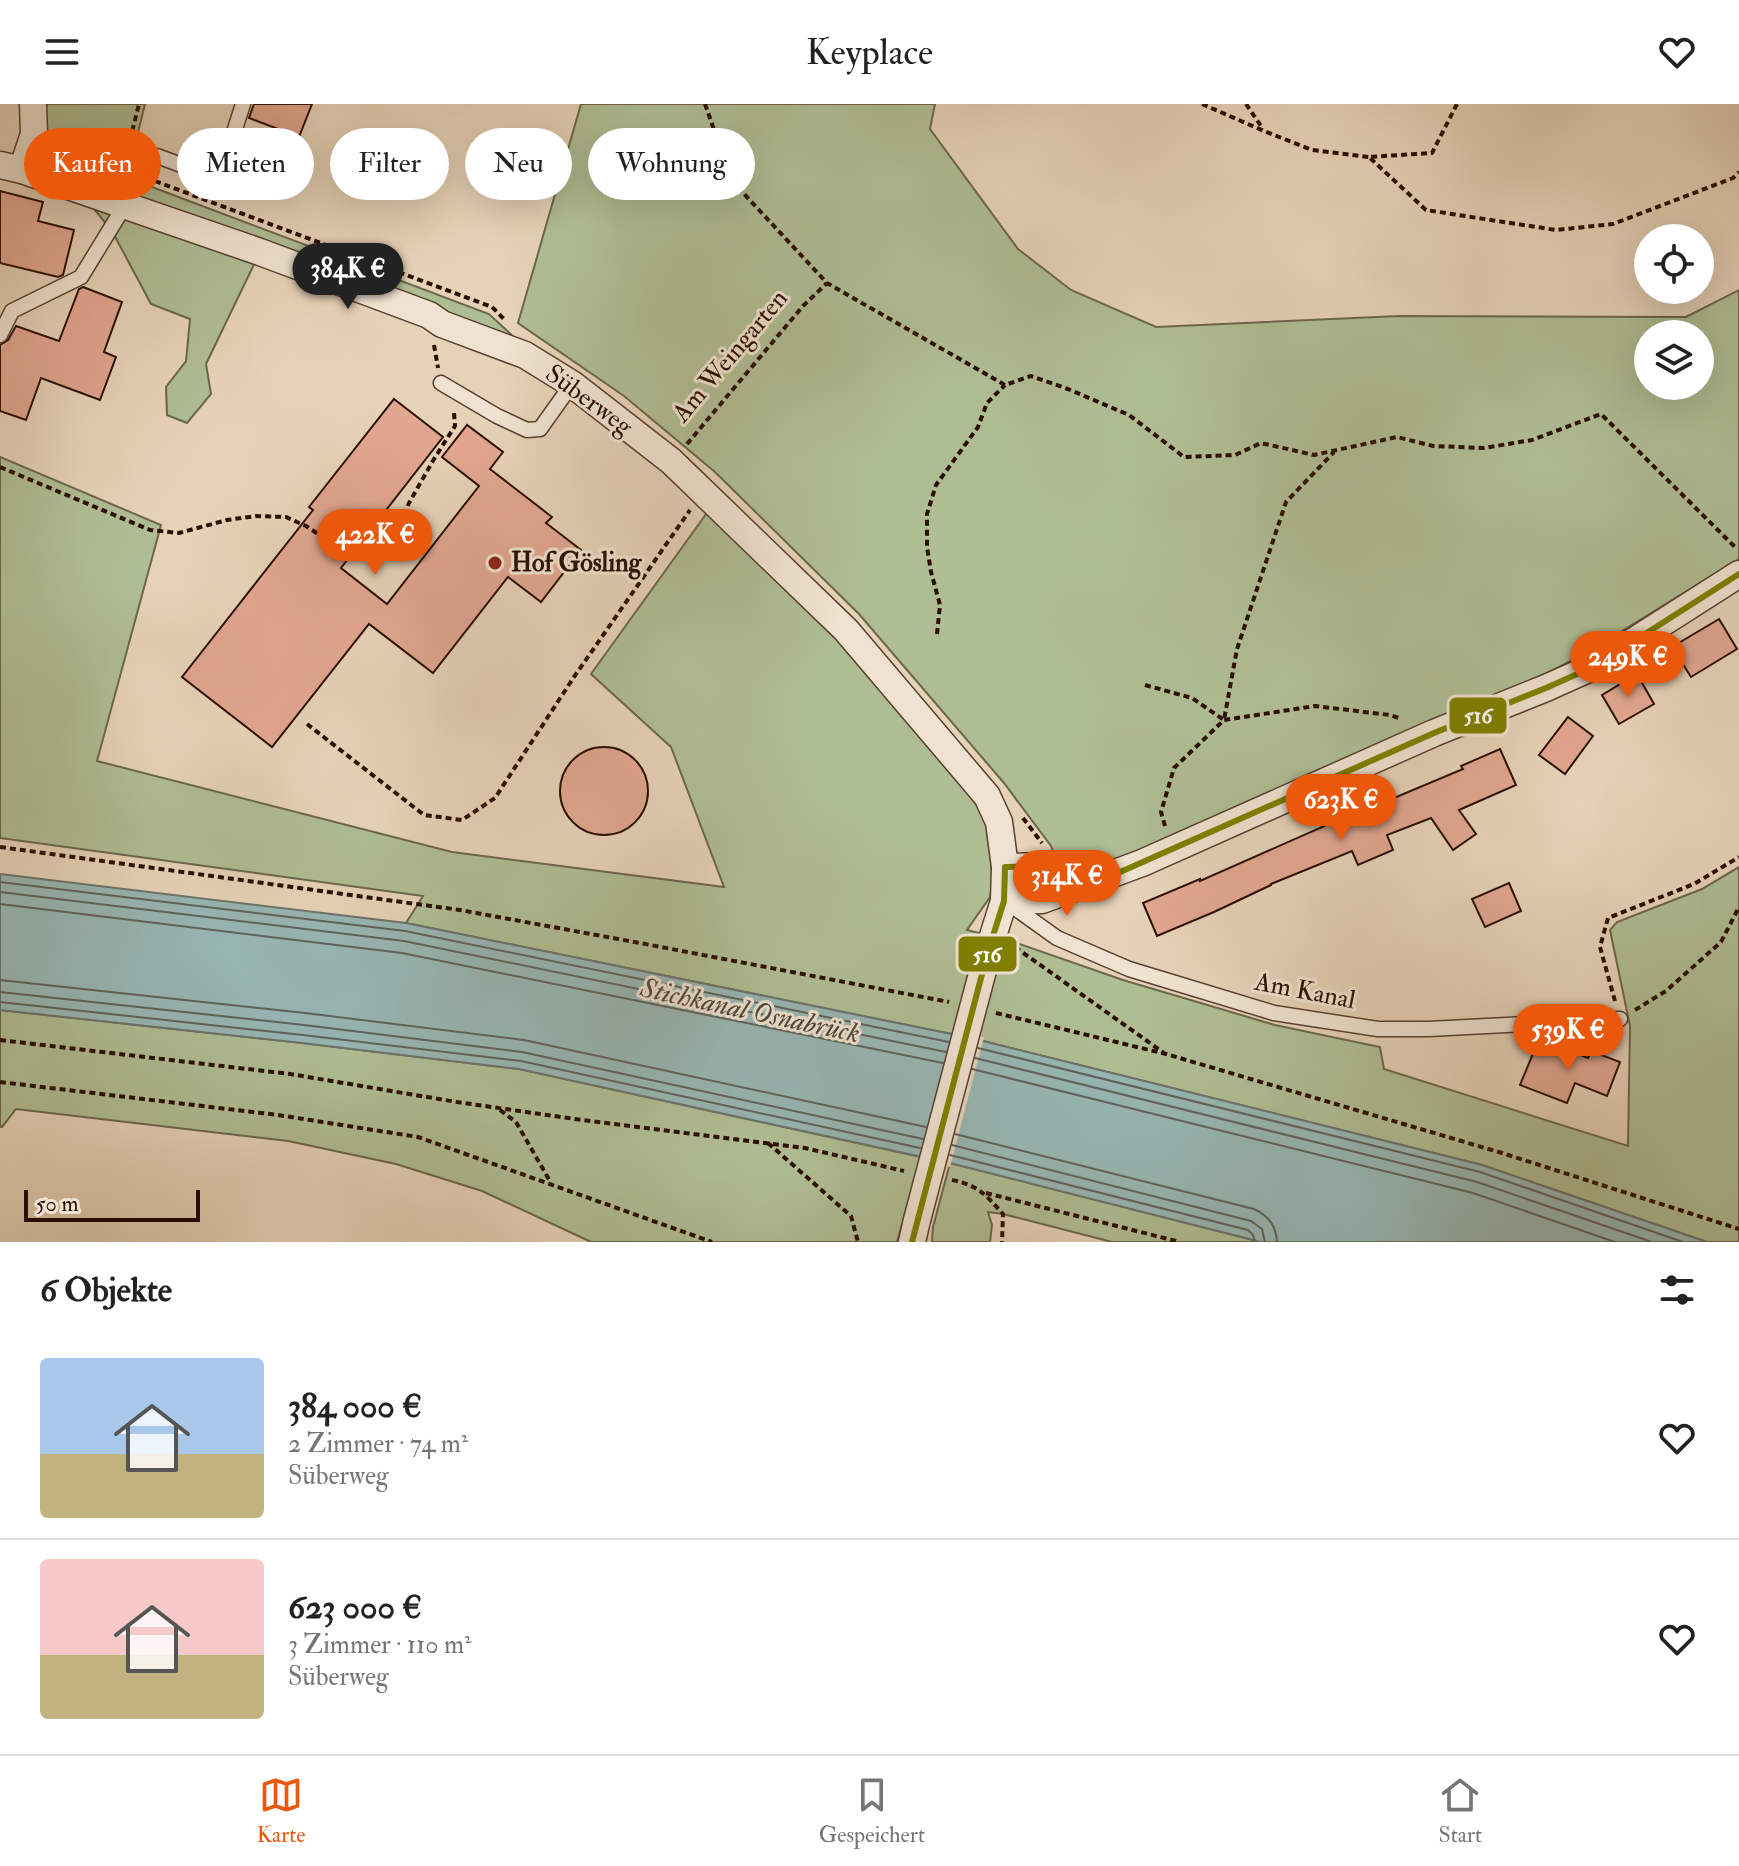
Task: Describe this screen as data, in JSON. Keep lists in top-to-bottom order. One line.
{"streets":{"street":["Süberweg"],"lane":["Am Kanal"],"path":["Am Weingarten"]},"crossings":[["Am Weingarten","Süberweg"],["Süberweg","Am Kanal"]],"water":["Stichkanal Osnabrück"],"places":["Hof Gösling"],"lines":["transit line 516"],"scale_bar":"50 m","page":{"header":"Keyplace","chip":["Kaufen","Mieten","Filter","Neu","Wohnung"],"price":["384K €","422K €","249K €","623K €","314K €","539K €"],"scale":"50 m","heading":"6 Objekte","list":[{"name":"384 000 €","note":"2 Zimmer · 74 m² · Süberweg"},{"name":"623 000 €","note":"3 Zimmer · 110 m² · Süberweg"}],"tabs":["Karte","Gespeichert","Start"]}}
